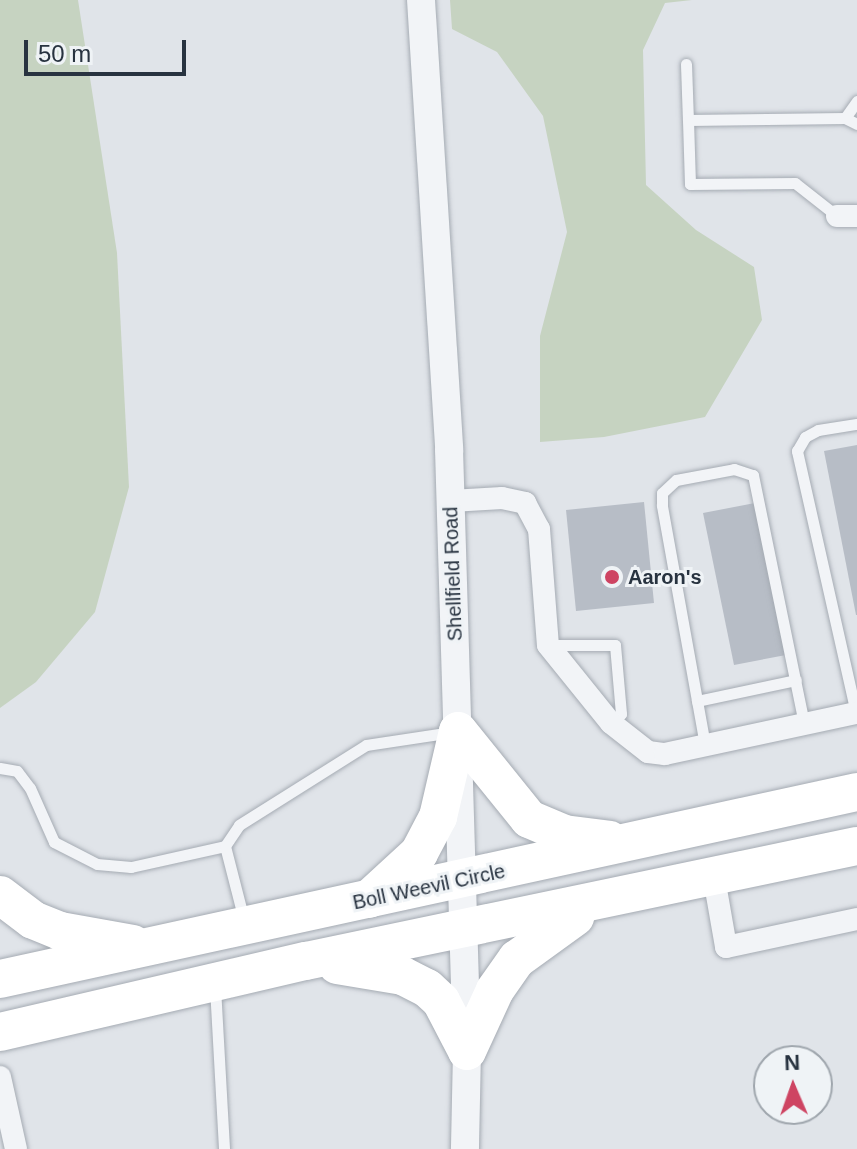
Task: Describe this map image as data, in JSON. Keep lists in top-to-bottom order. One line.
{"streets":{"highway":["Boll Weevil Circle"],"street":["Shellfield Road"]},"crossings":[["Shellfield Road","Boll Weevil Circle"]],"places":["Aaron's"],"scale_bar":"50 m","north":"top"}
